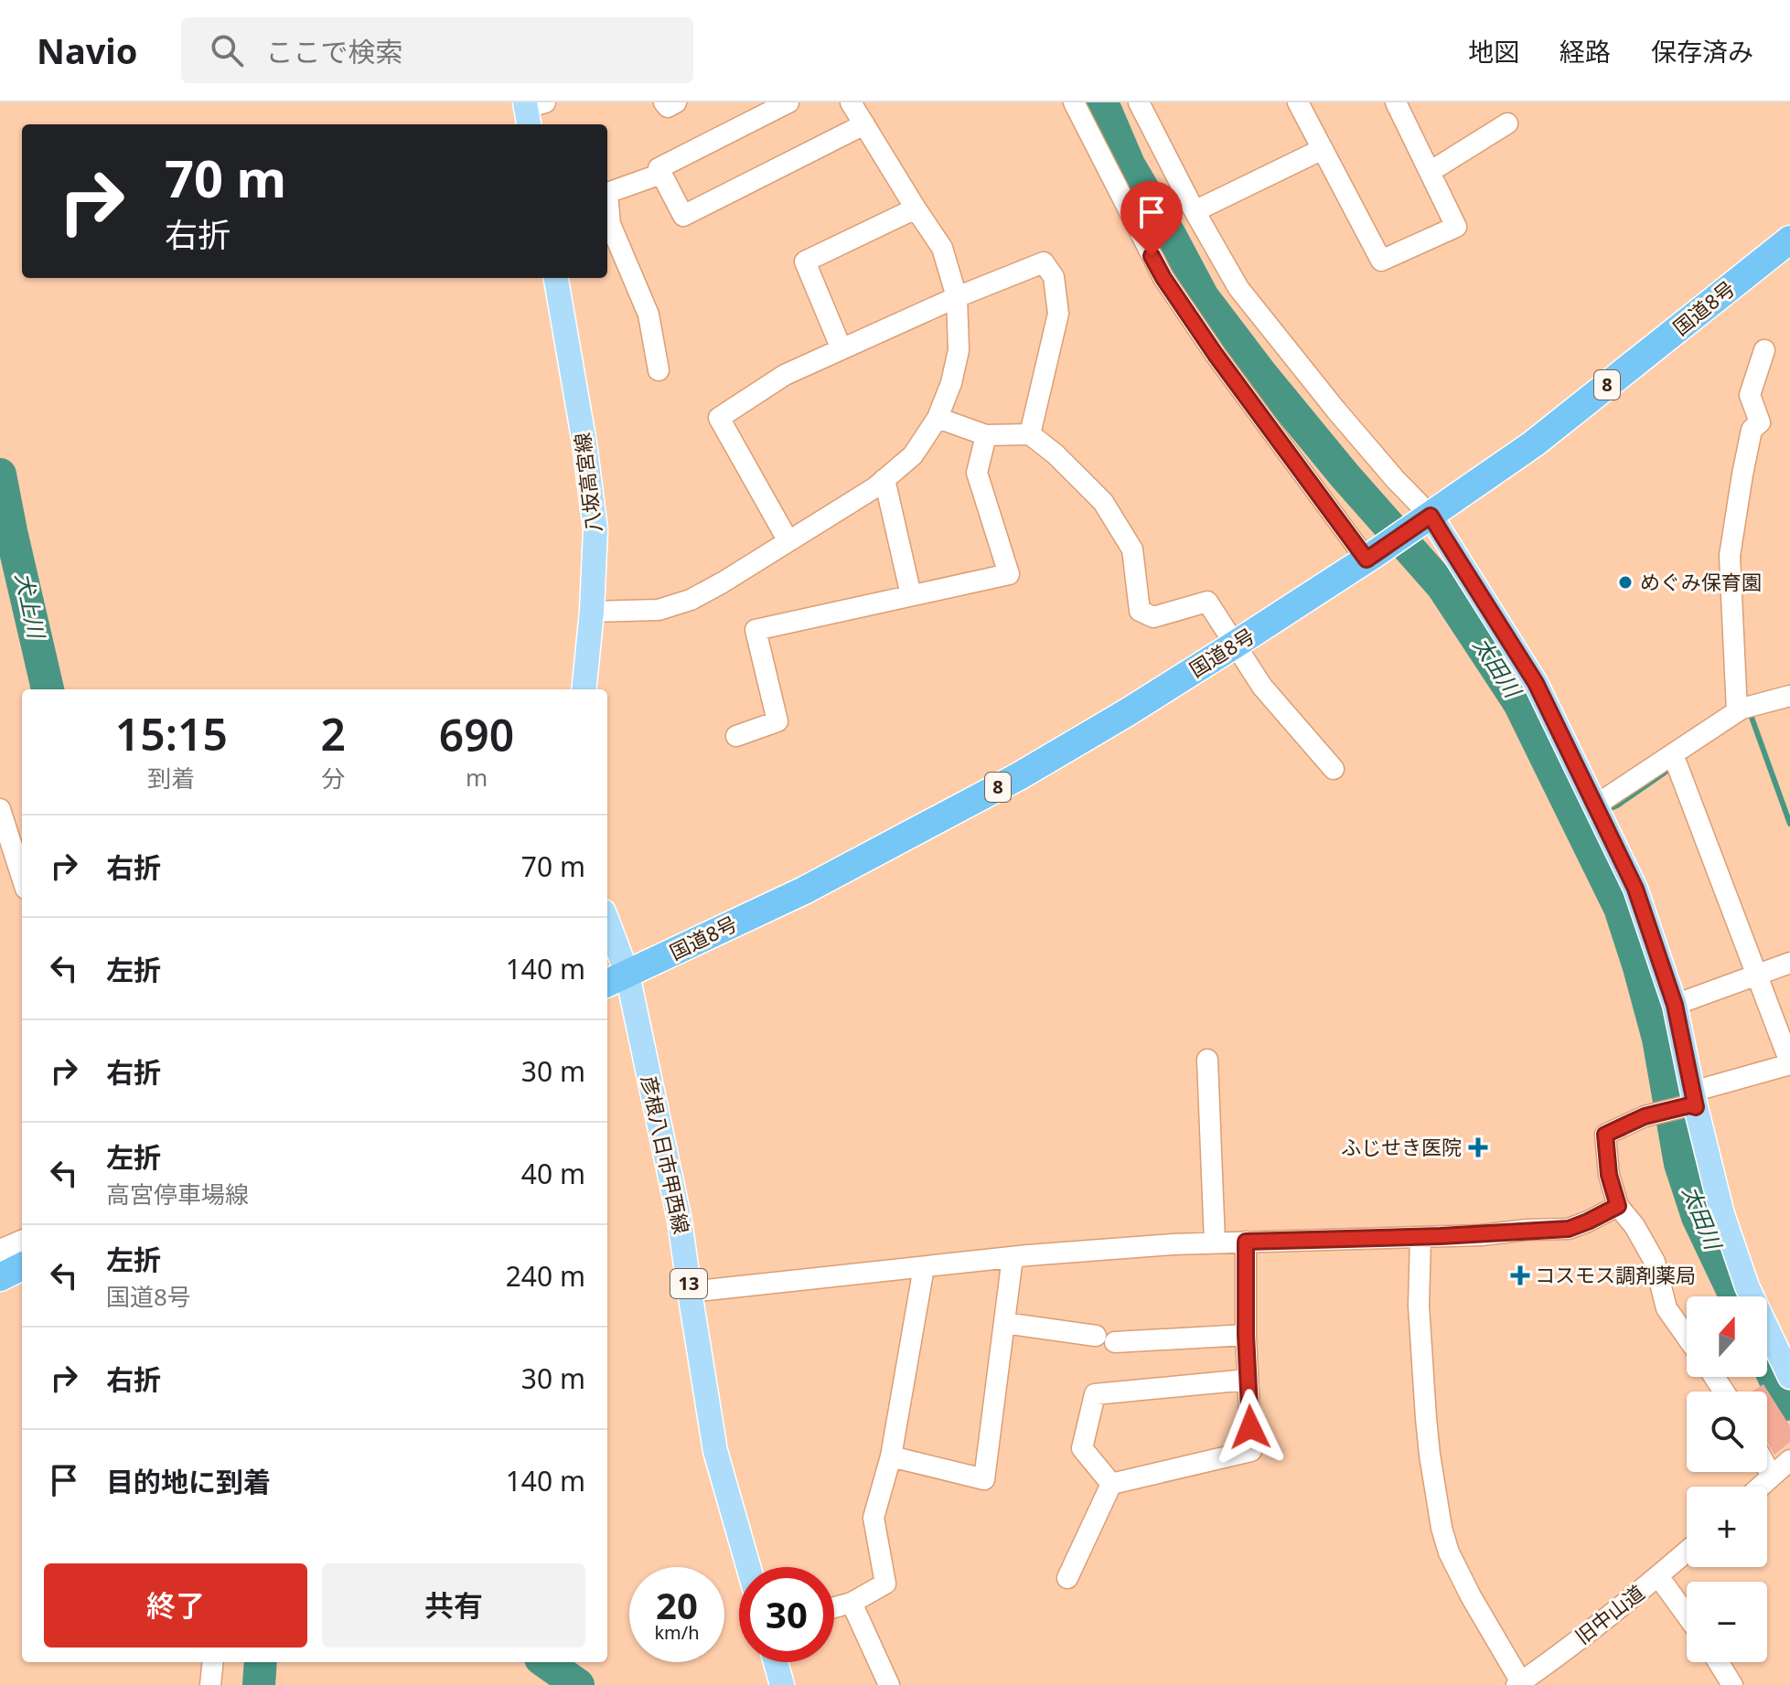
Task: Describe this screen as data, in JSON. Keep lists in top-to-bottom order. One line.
{"streets":{"highway":["国道8号","8"],"main road":["八坂高宮線","彦根八日市甲西線","13"],"street":["旧中山道"]},"crossings":[["国道8号","彦根八日市甲西線"]],"water":["犬上川","太田川"],"places":{"other":["めぐみ保育園"],"health":["ふじせき医院","コスモス調剤薬局"]},"north":"top","page":{"header":"Navio","search":"ここで検索","nav":["地図","経路","保存済み"],"turn":["70 m","右折"],"eta":["15:15","到着","2","分","690","m"],"list":[{"name":"右折","value":"70 m"},{"name":"左折","value":"140 m"},{"name":"右折","value":"30 m"},{"name":"左折","note":"高宮停車場線","value":"40 m"},{"name":"左折","note":"国道8号","value":"240 m"},{"name":"右折","value":"30 m"},{"name":"目的地に到着","value":"140 m"}],"map_buttons":["+","−"],"buttons":["終了","共有"],"speed":"20 km/h","limit":"30"}}
